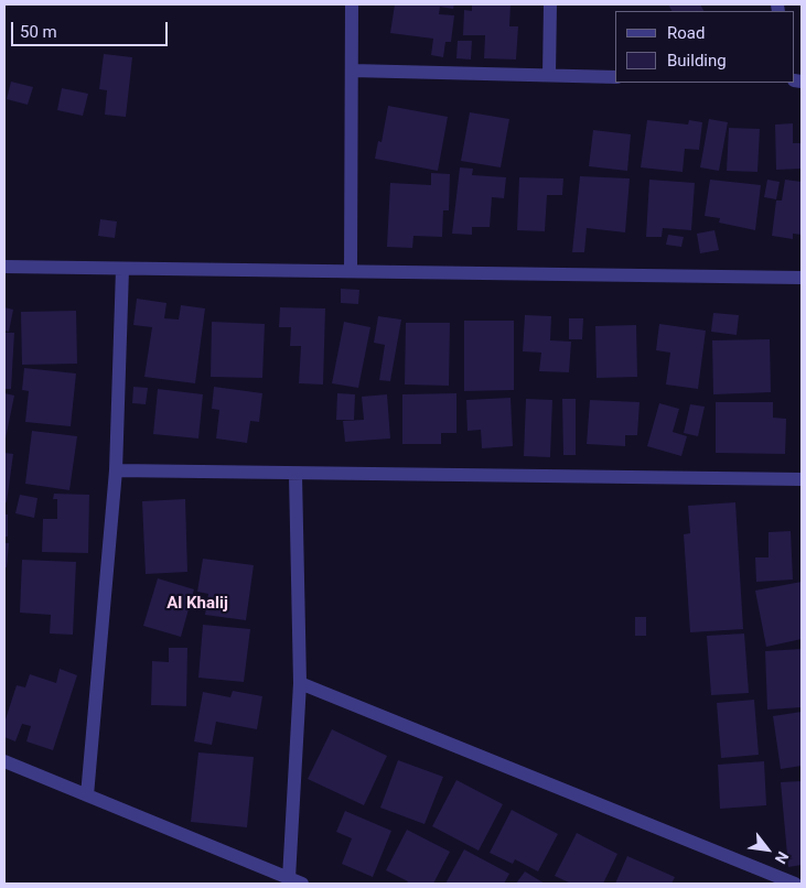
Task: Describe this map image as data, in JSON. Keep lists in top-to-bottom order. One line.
{"districts":["Al Khalij"],"legend":["Road","Building"],"scale_bar":"50 m","north":"bottom right"}
